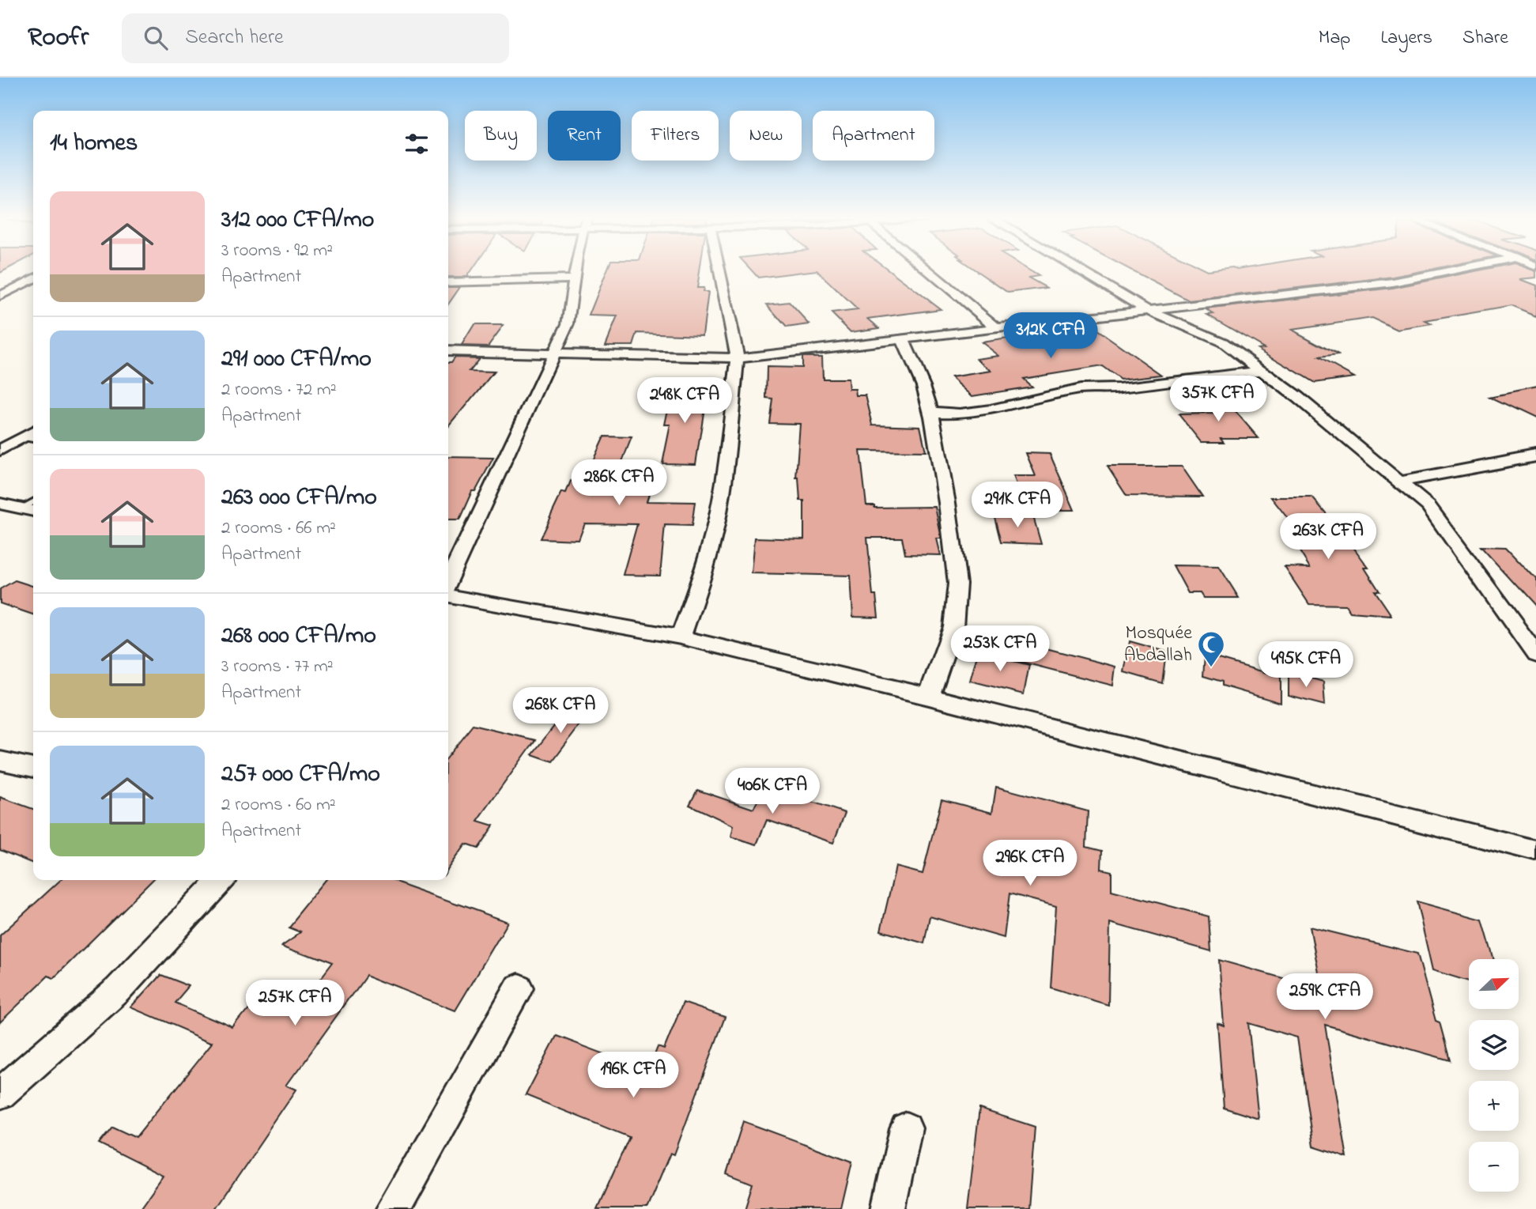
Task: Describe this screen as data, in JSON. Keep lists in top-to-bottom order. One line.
{"places":{"mosque":["Mosquée Abdallah"]},"north":"top right","page":{"header":"Roofr","search":"Search here","nav":["Map","Layers","Share"],"chip":["Buy","Rent","Filters","New","Apartment"],"heading":"14 homes","list":[{"name":"312 000 CFA/mo","note":"3 rooms · 92 m² · Apartment"},{"name":"291 000 CFA/mo","note":"2 rooms · 72 m² · Apartment"},{"name":"263 000 CFA/mo","note":"2 rooms · 66 m² · Apartment"},{"name":"268 000 CFA/mo","note":"3 rooms · 77 m² · Apartment"},{"name":"257 000 CFA/mo","note":"2 rooms · 60 m² · Apartment"}],"price":["312K CFA","357K CFA","248K CFA","286K CFA","291K CFA","263K CFA","253K CFA","495K CFA","268K CFA","406K CFA","296K CFA","259K CFA","257K CFA","196K CFA"],"map_buttons":["+","−"]}}
